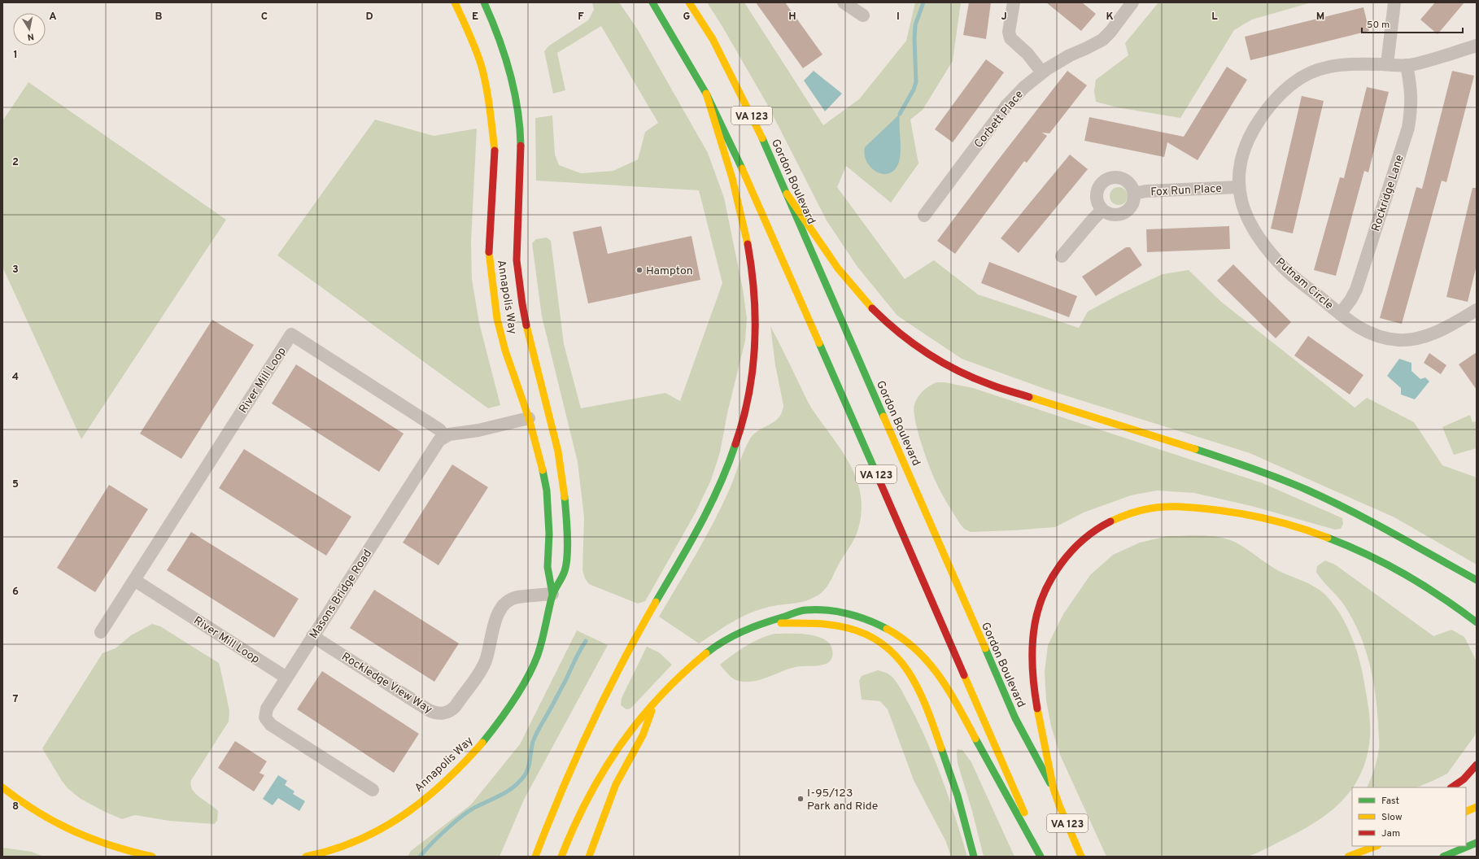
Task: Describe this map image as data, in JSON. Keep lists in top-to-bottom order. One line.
{"streets":{"main road":["VA 123","Gordon Boulevard","Annapolis Way"],"street":["Corbett Place","Fox Run Place","Rockridge Lane","Putnam Circle","River Mill Loop","Masons Bridge Road","Rockledge View Way"]},"crossings":[["Fox Run Place","Putnam Circle"],["Rockridge Lane","Putnam Circle"],["Annapolis Way","Rockledge View Way"],["River Mill Loop","Masons Bridge Road"],["Masons Bridge Road","Rockledge View Way"]],"places":["Hampton","I-95/123 Park and Ride"],"legend":["Fast","Slow","Jam"],"scale_bar":"50 m","north":"bottom","grid":{"columns":["A","B","C","D","E","F","G","H","I","J","K","L","M"],"rows":["1","2","3","4","5","6","7","8"]}}
